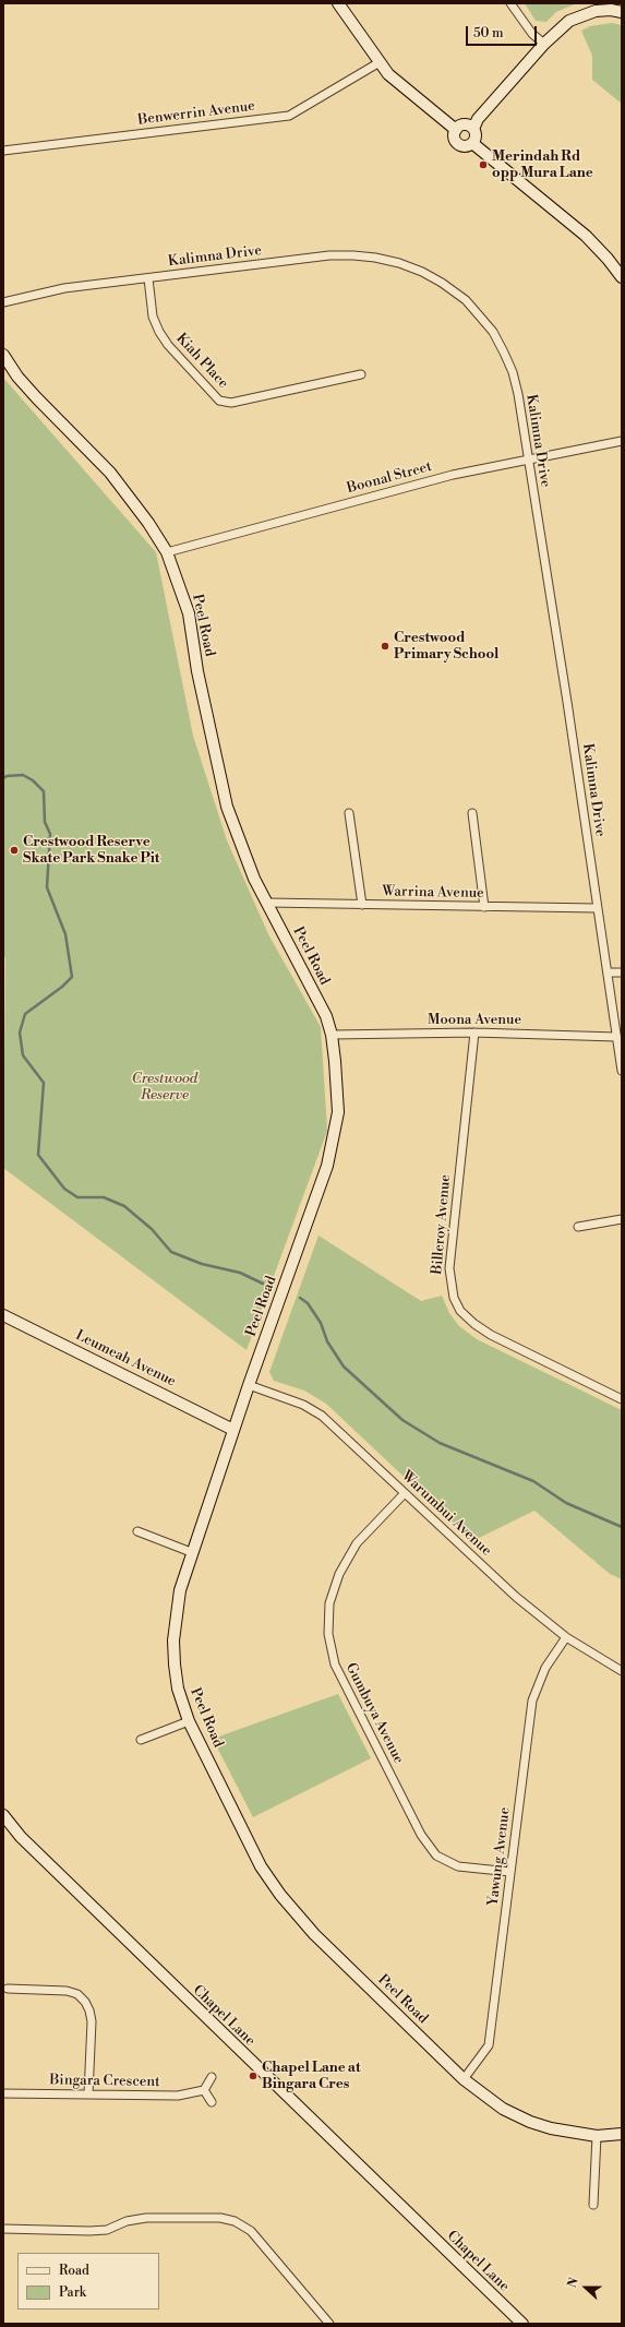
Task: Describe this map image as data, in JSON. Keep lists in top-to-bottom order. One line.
{"streets":{"street":["Benwerrin Avenue","Kalimna Drive","Kiah Place","Boonal Street","Peel Road","Warrina Avenue","Moona Avenue","Billeroy Avenue","Leumeah Avenue","Warumbui Avenue","Gumbuya Avenue","Yawung Avenue","Chapel Lane","Bingara Crescent"]},"crossings":[["Kalimna Drive","Kiah Place"],["Kalimna Drive","Boonal Street"],["Kalimna Drive","Warrina Avenue"],["Kalimna Drive","Moona Avenue"],["Boonal Street","Peel Road"],["Peel Road","Warrina Avenue"],["Peel Road","Moona Avenue"],["Peel Road","Leumeah Avenue"],["Peel Road","Warumbui Avenue"],["Peel Road","Yawung Avenue"],["Moona Avenue","Billeroy Avenue"],["Warumbui Avenue","Gumbuya Avenue"],["Warumbui Avenue","Yawung Avenue"],["Gumbuya Avenue","Yawung Avenue"]],"parks":["Crestwood Reserve"],"places":["Merindah Rd opp Mura Lane","Crestwood Primary School","Crestwood Reserve Skate Park Snake Pit","Chapel Lane at Bingara Cres"],"legend":["Road","Park"],"scale_bar":"50 m","north":"left"}
